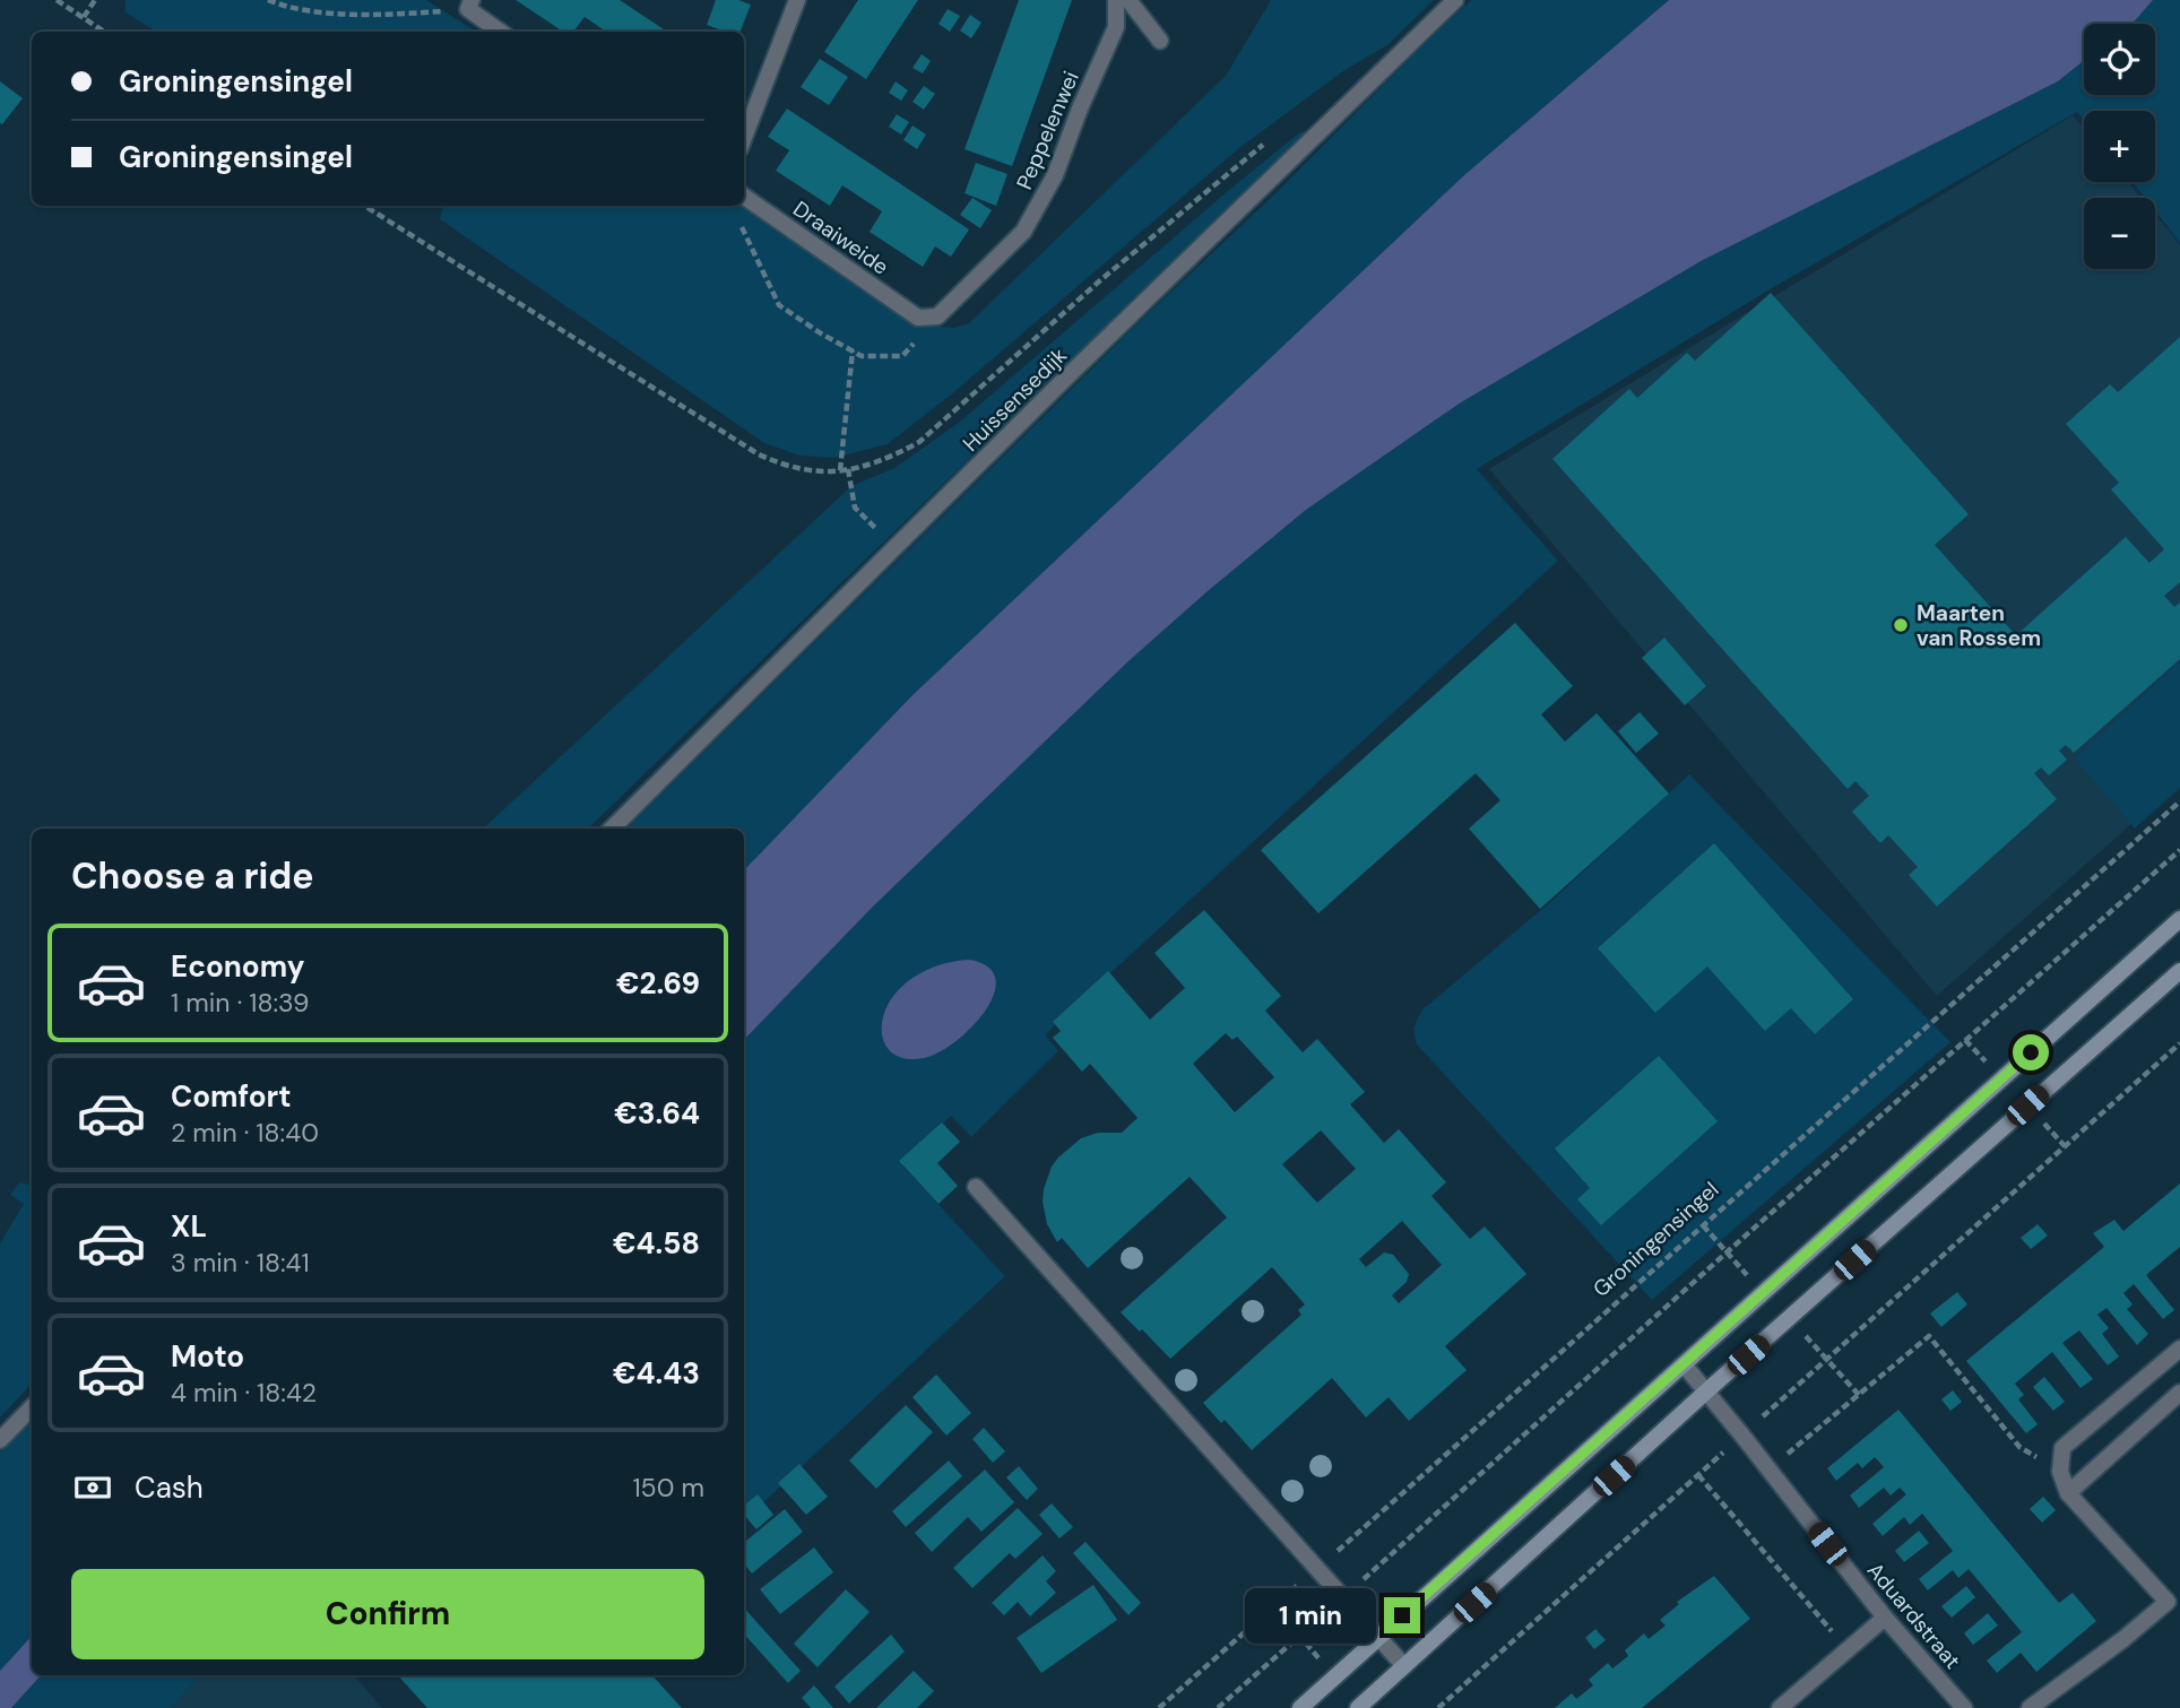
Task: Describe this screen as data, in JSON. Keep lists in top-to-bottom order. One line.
{"streets":{"street":["Peppelenwei","Draaiweide","Huissensedijk","Aduardstraat"],"path":["Groningensingel"]},"crossings":[["Peppelenwei","Draaiweide"]],"places":["Maarten van Rossem"],"page":{"map_buttons":["+","−"],"banner":["Groningensingel","Groningensingel"],"heading":"Choose a ride","list":[{"name":"Economy","note":"1 min · 18:39","value":"€2.69"},{"name":"Comfort","note":"2 min · 18:40","value":"€3.64"},{"name":"XL","note":"3 min · 18:41","value":"€4.58"},{"name":"Moto","note":"4 min · 18:42","value":"€4.43"}],"pay":["Cash","150 m"],"buttons":"Confirm","bubble":"1 min"}}
